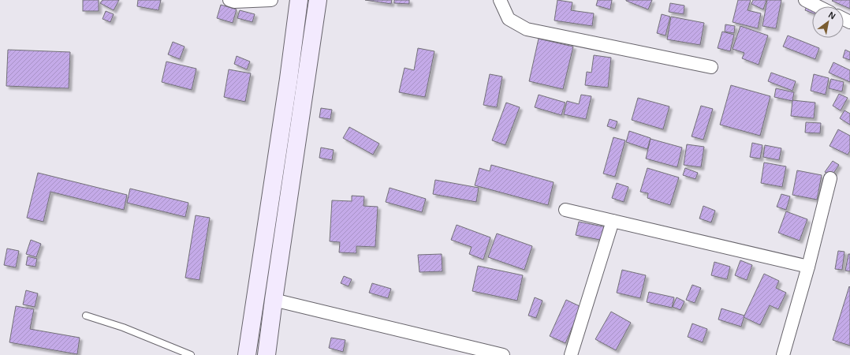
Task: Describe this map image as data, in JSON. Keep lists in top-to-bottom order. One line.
{"north":"top right"}
